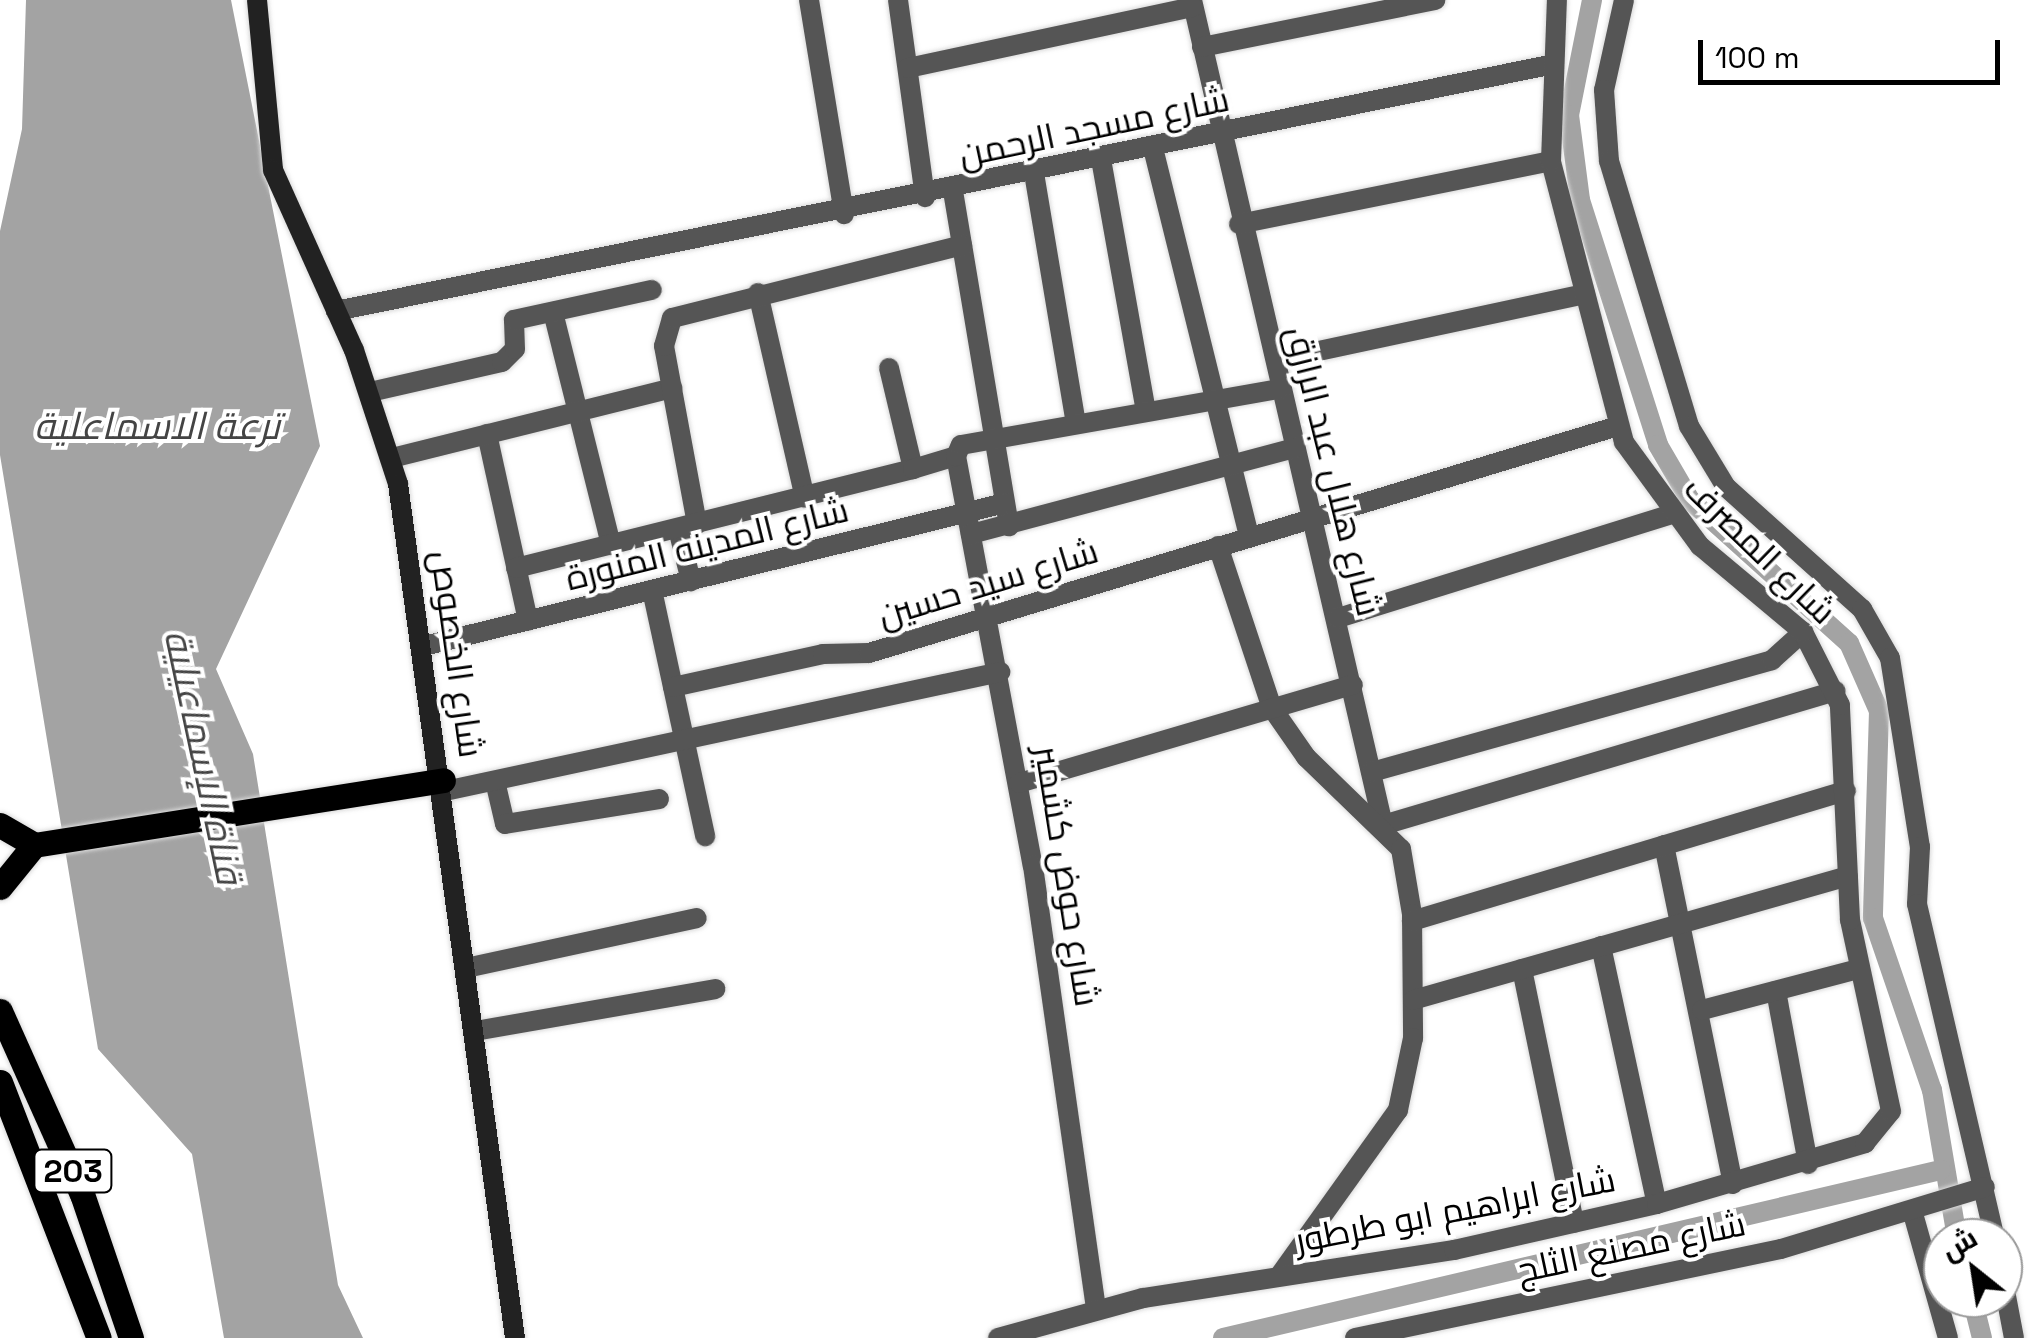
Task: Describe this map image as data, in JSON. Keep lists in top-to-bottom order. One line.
{"streets":{"main road":["شارع الخصوص","203"],"street":["شارع مسجد الرحمن","شارع هلال عبد الرازق","شارع المدينه المنورة","شارع المصرف","شارع سيد حسين","شارع حوض كشمير","شارع ابراهيم ابو طرطور","شارع مصنع الثلج"]},"crossings":[["شارع مسجد الرحمن","شارع هلال عبد الرازق"],["شارع مسجد الرحمن","شارع المصرف"],["شارع مسجد الرحمن","شارع الخصوص"],["شارع هلال عبد الرازق","شارع سيد حسين"],["شارع المدينه المنورة","شارع الخصوص"],["شارع المدينه المنورة","شارع حوض كشمير"],["شارع المصرف","شارع سيد حسين"],["شارع المصرف","شارع ابراهيم ابو طرطور"],["شارع سيد حسين","شارع حوض كشمير"],["شارع حوض كشمير","شارع ابراهيم ابو طرطور"]],"water":["ترعة الاسماعلية","قناة الإسماعيلية"],"scale_bar":"100 m","north":"top left"}
